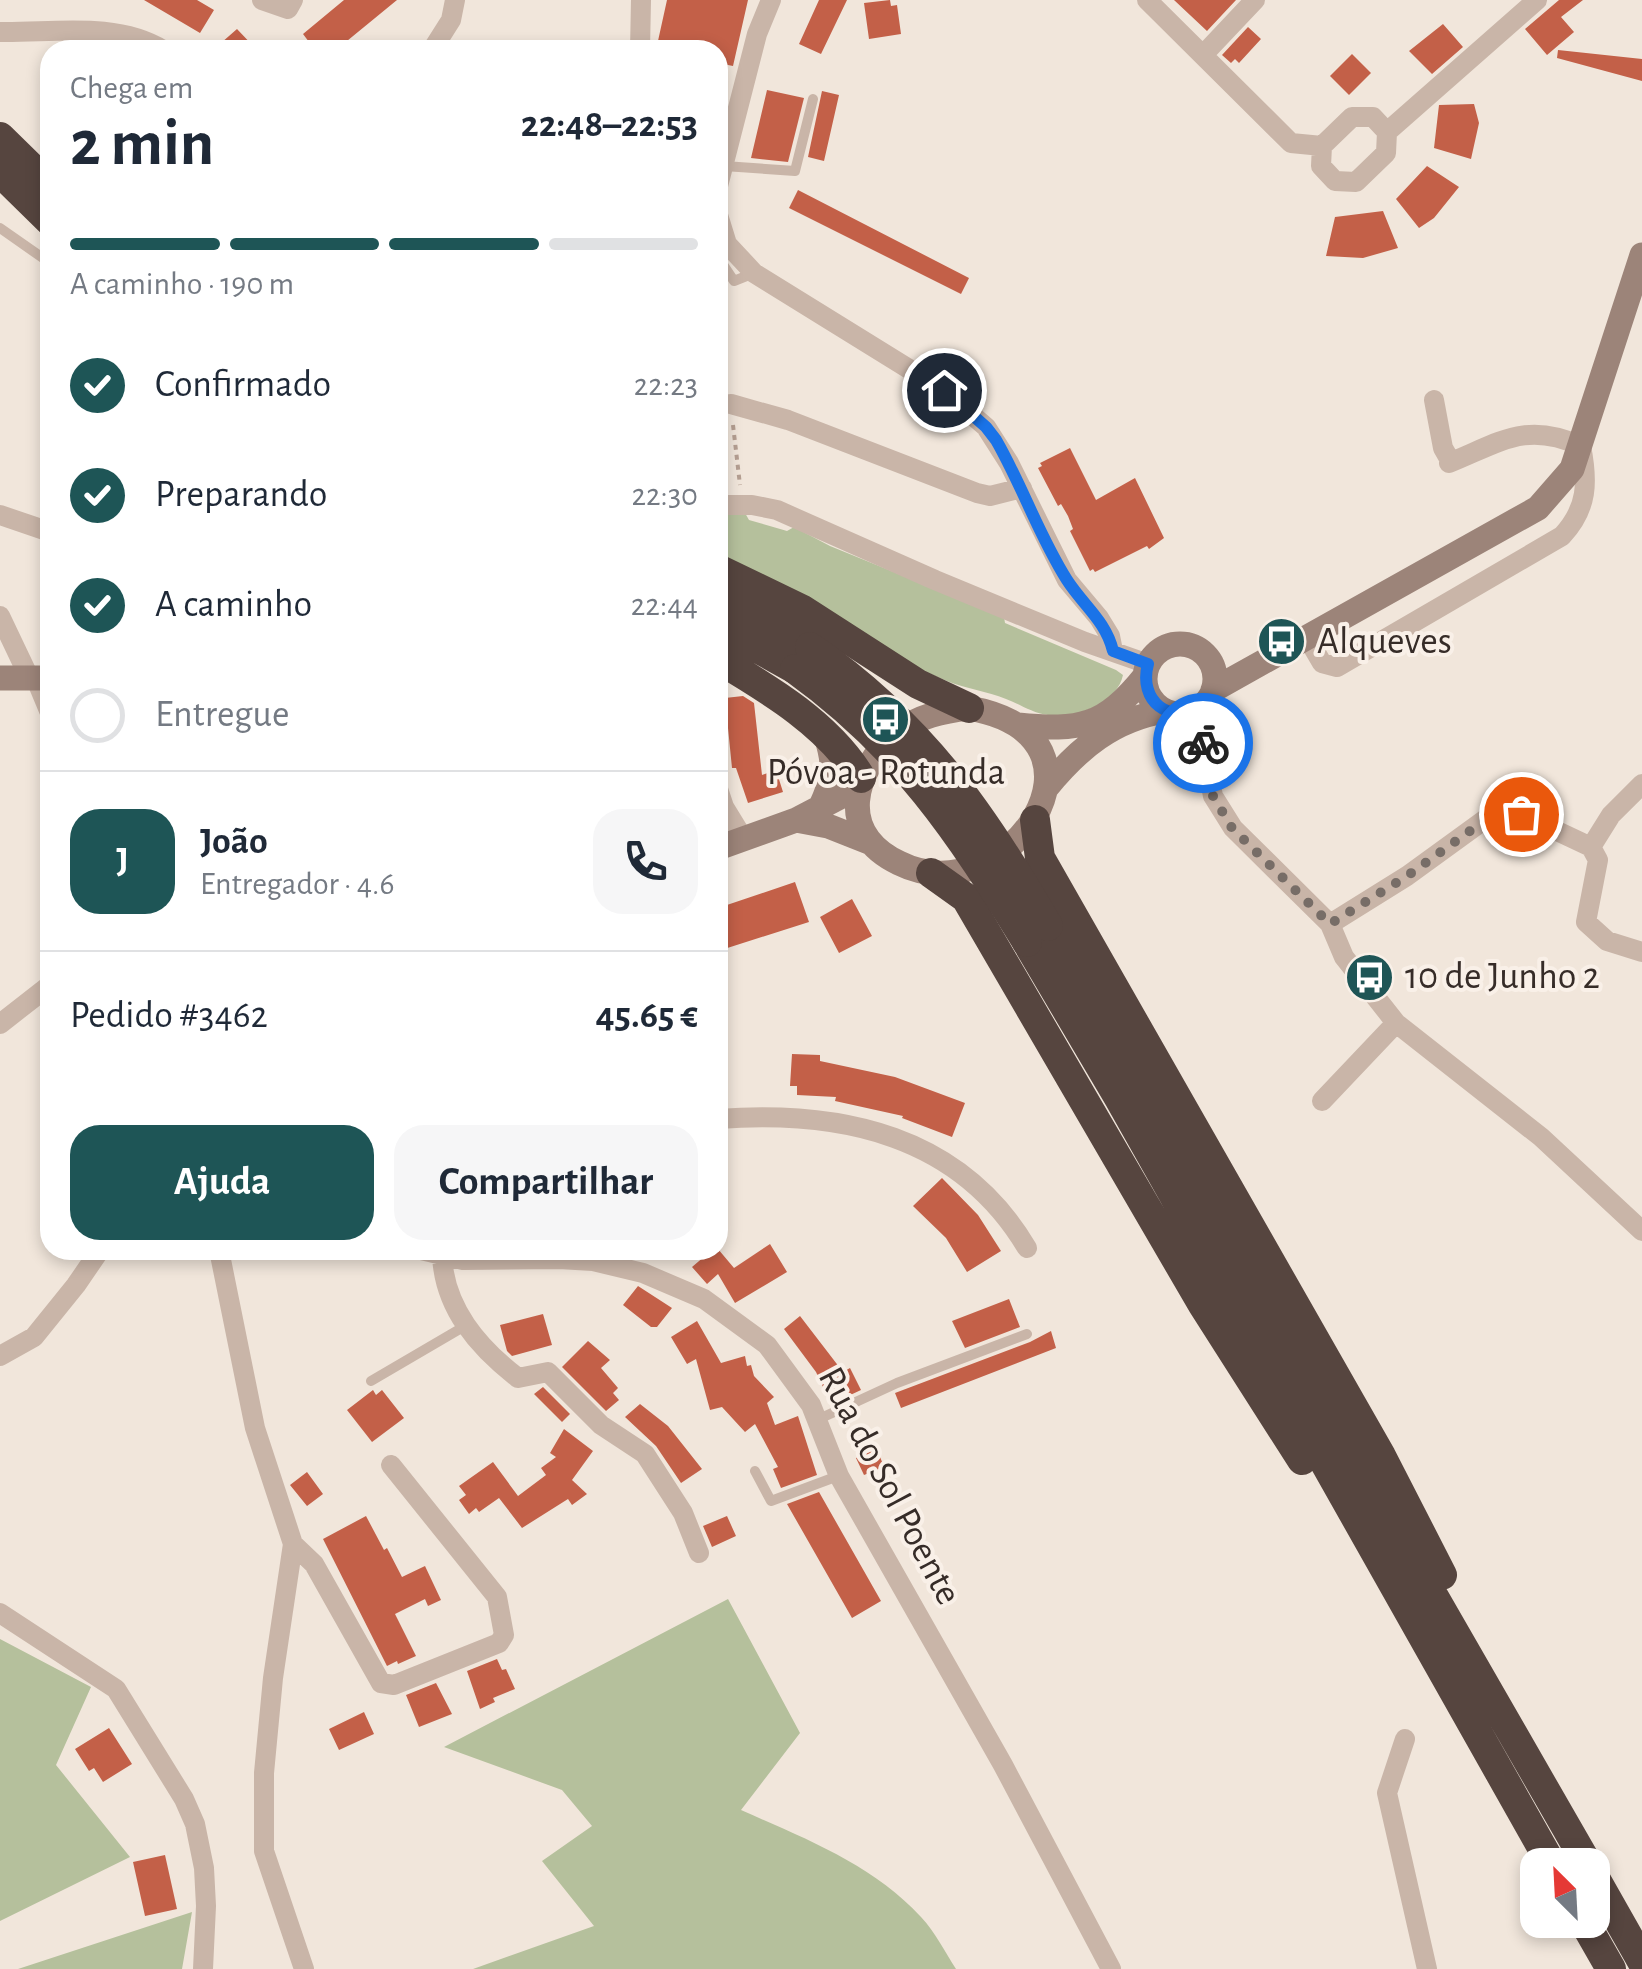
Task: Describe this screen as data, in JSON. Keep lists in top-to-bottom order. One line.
{"streets":{"street":["Rua do Sol Poente"]},"places":{"bus stop":["Alqueves","Póvoa - Rotunda","10 de Junho 2"]},"north":"top left","page":{"heading":["2 min","Chega em","22:48–22:53"],"panel":["João","Entregador · 4.6","Pedido #3462","45.65 €"],"bar":"A caminho · 190 m","list":[["Confirmado","22:23"],["Preparando","22:30"],["A caminho","22:44"],"Entregue"],"round":"J","buttons":["Ajuda","Compartilhar"]}}
